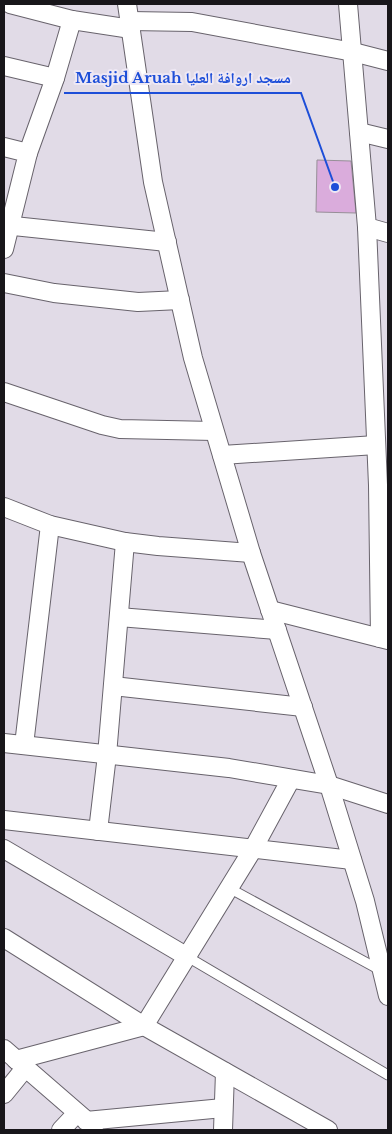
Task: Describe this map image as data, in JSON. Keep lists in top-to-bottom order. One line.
{"places":["Masjid Aruah مسجد اروافة العليا"]}
